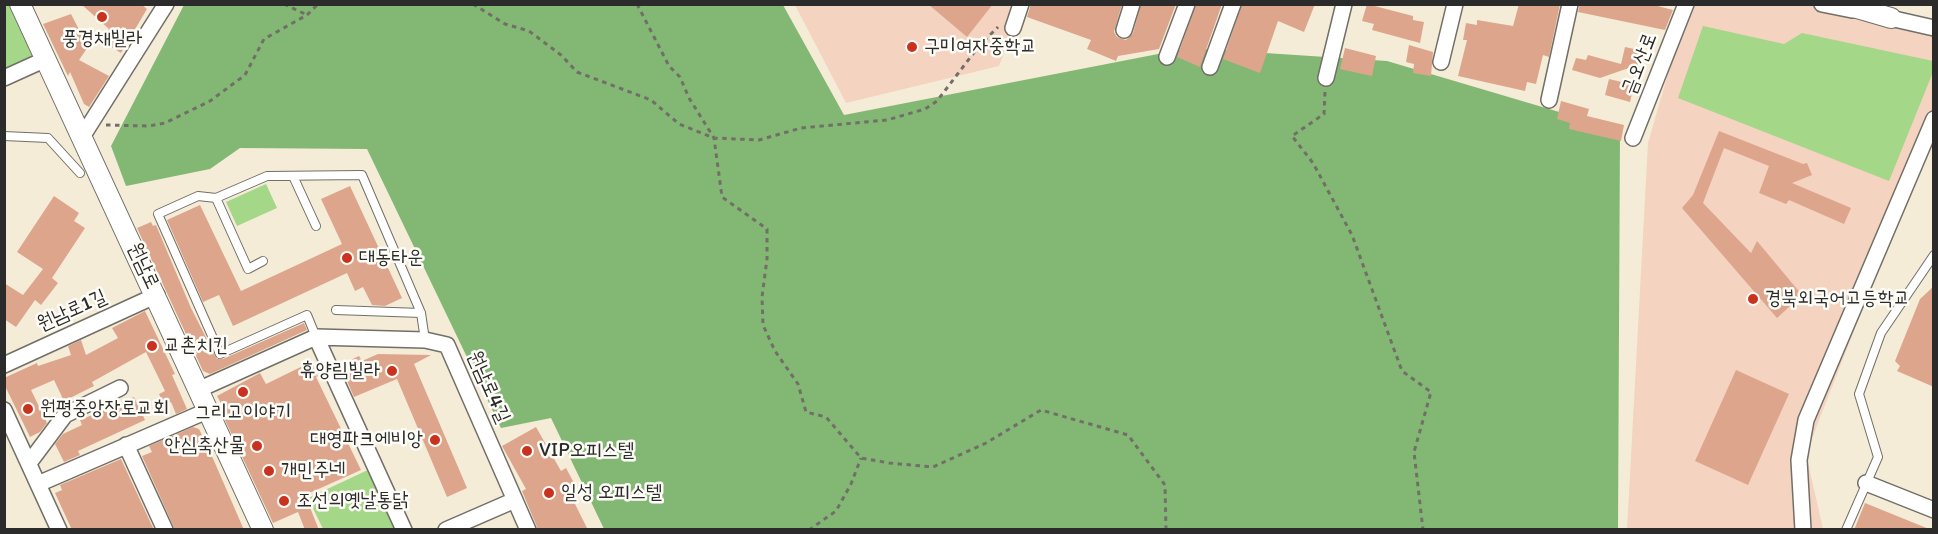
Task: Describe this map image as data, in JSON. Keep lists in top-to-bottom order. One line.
{"streets":{"street":["금오산로","원남로","원남로1길","원남로4길"]},"crossings":[["원남로","원남로1길"],["원남로","원남로4길"]],"places":["풍경채빌라","구미여자중학교","대동타운","경북외국어고등학교","교촌치킨","휴양림빌라","그리고이야기","원평중앙장로교회","대영파크에비앙","안심축산물","VIP오피스텔","개민주네","일성 오피스텔","조선의옛날통닭"]}
